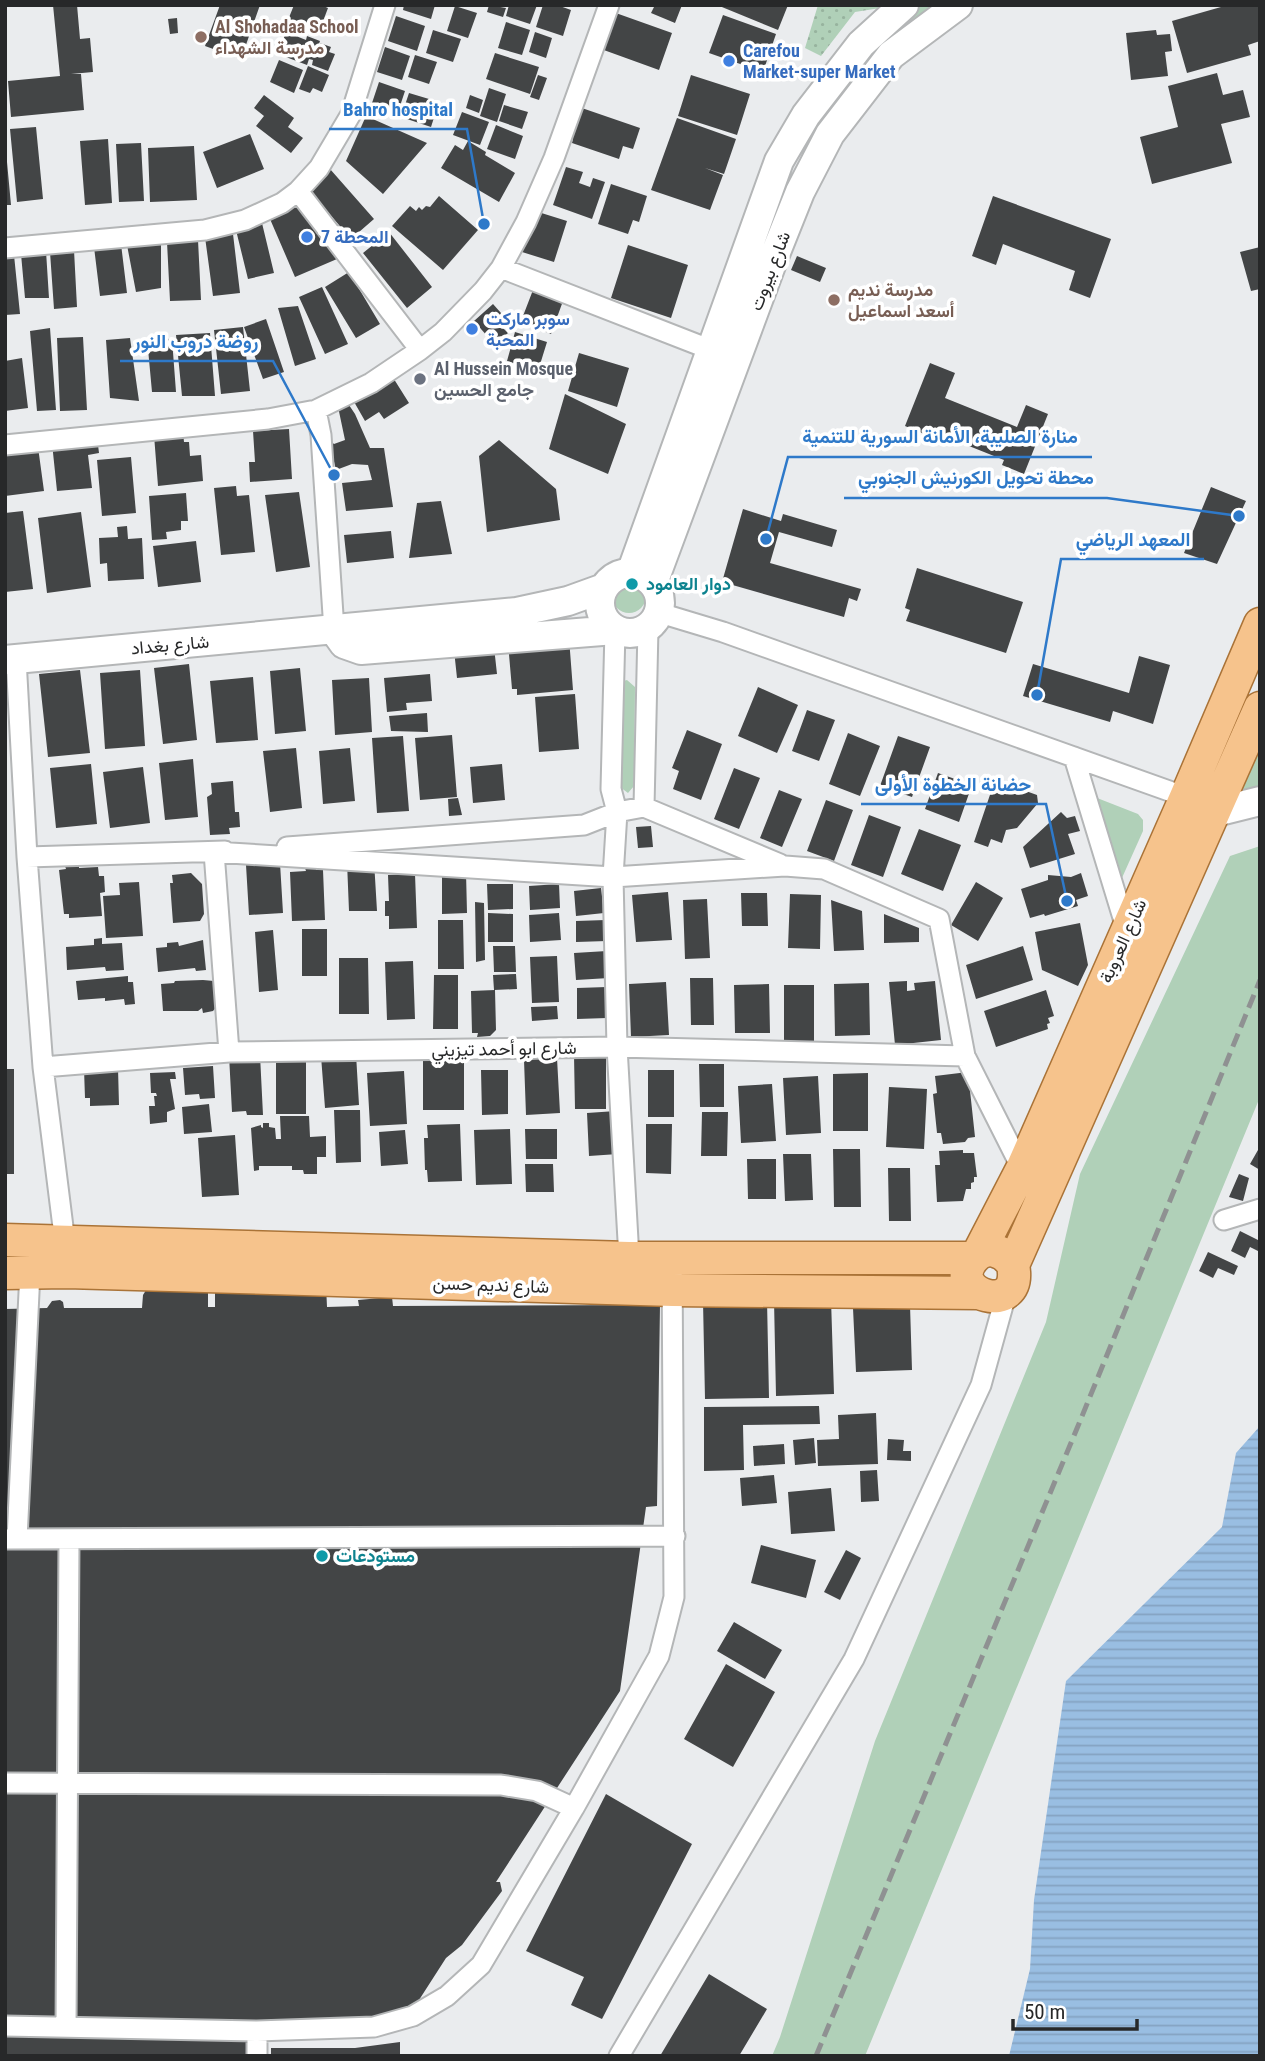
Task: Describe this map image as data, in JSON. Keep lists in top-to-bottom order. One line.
{"streets":{"main road":["شارع بيروت","شارع بغداد","شارع العروبة","شارع نديم حسن"],"street":["شارع ابو أحمد تيزيني"]},"crossings":[["شارع بيروت","شارع بغداد"],["شارع العروبة","شارع نديم حسن"]],"places":["Al Shohadaa School مدرسة الشهداء","Carefou Market-super Market","Bahro hospital","المحطة 7","مدرسة نديم أسعد اسماعيل","سوبر ماركت المحبة","Al Hussein Mosque جامع الحسين","روضة دروب النور","محطة تحويل الكورنيش الجنوبي","منارة الصليبة، الأمانة السورية للتنمية","دوار العامود","المعهد الرياضي","حضانة الخطوة الأولى","مستودعات"],"scale_bar":"50 m"}
